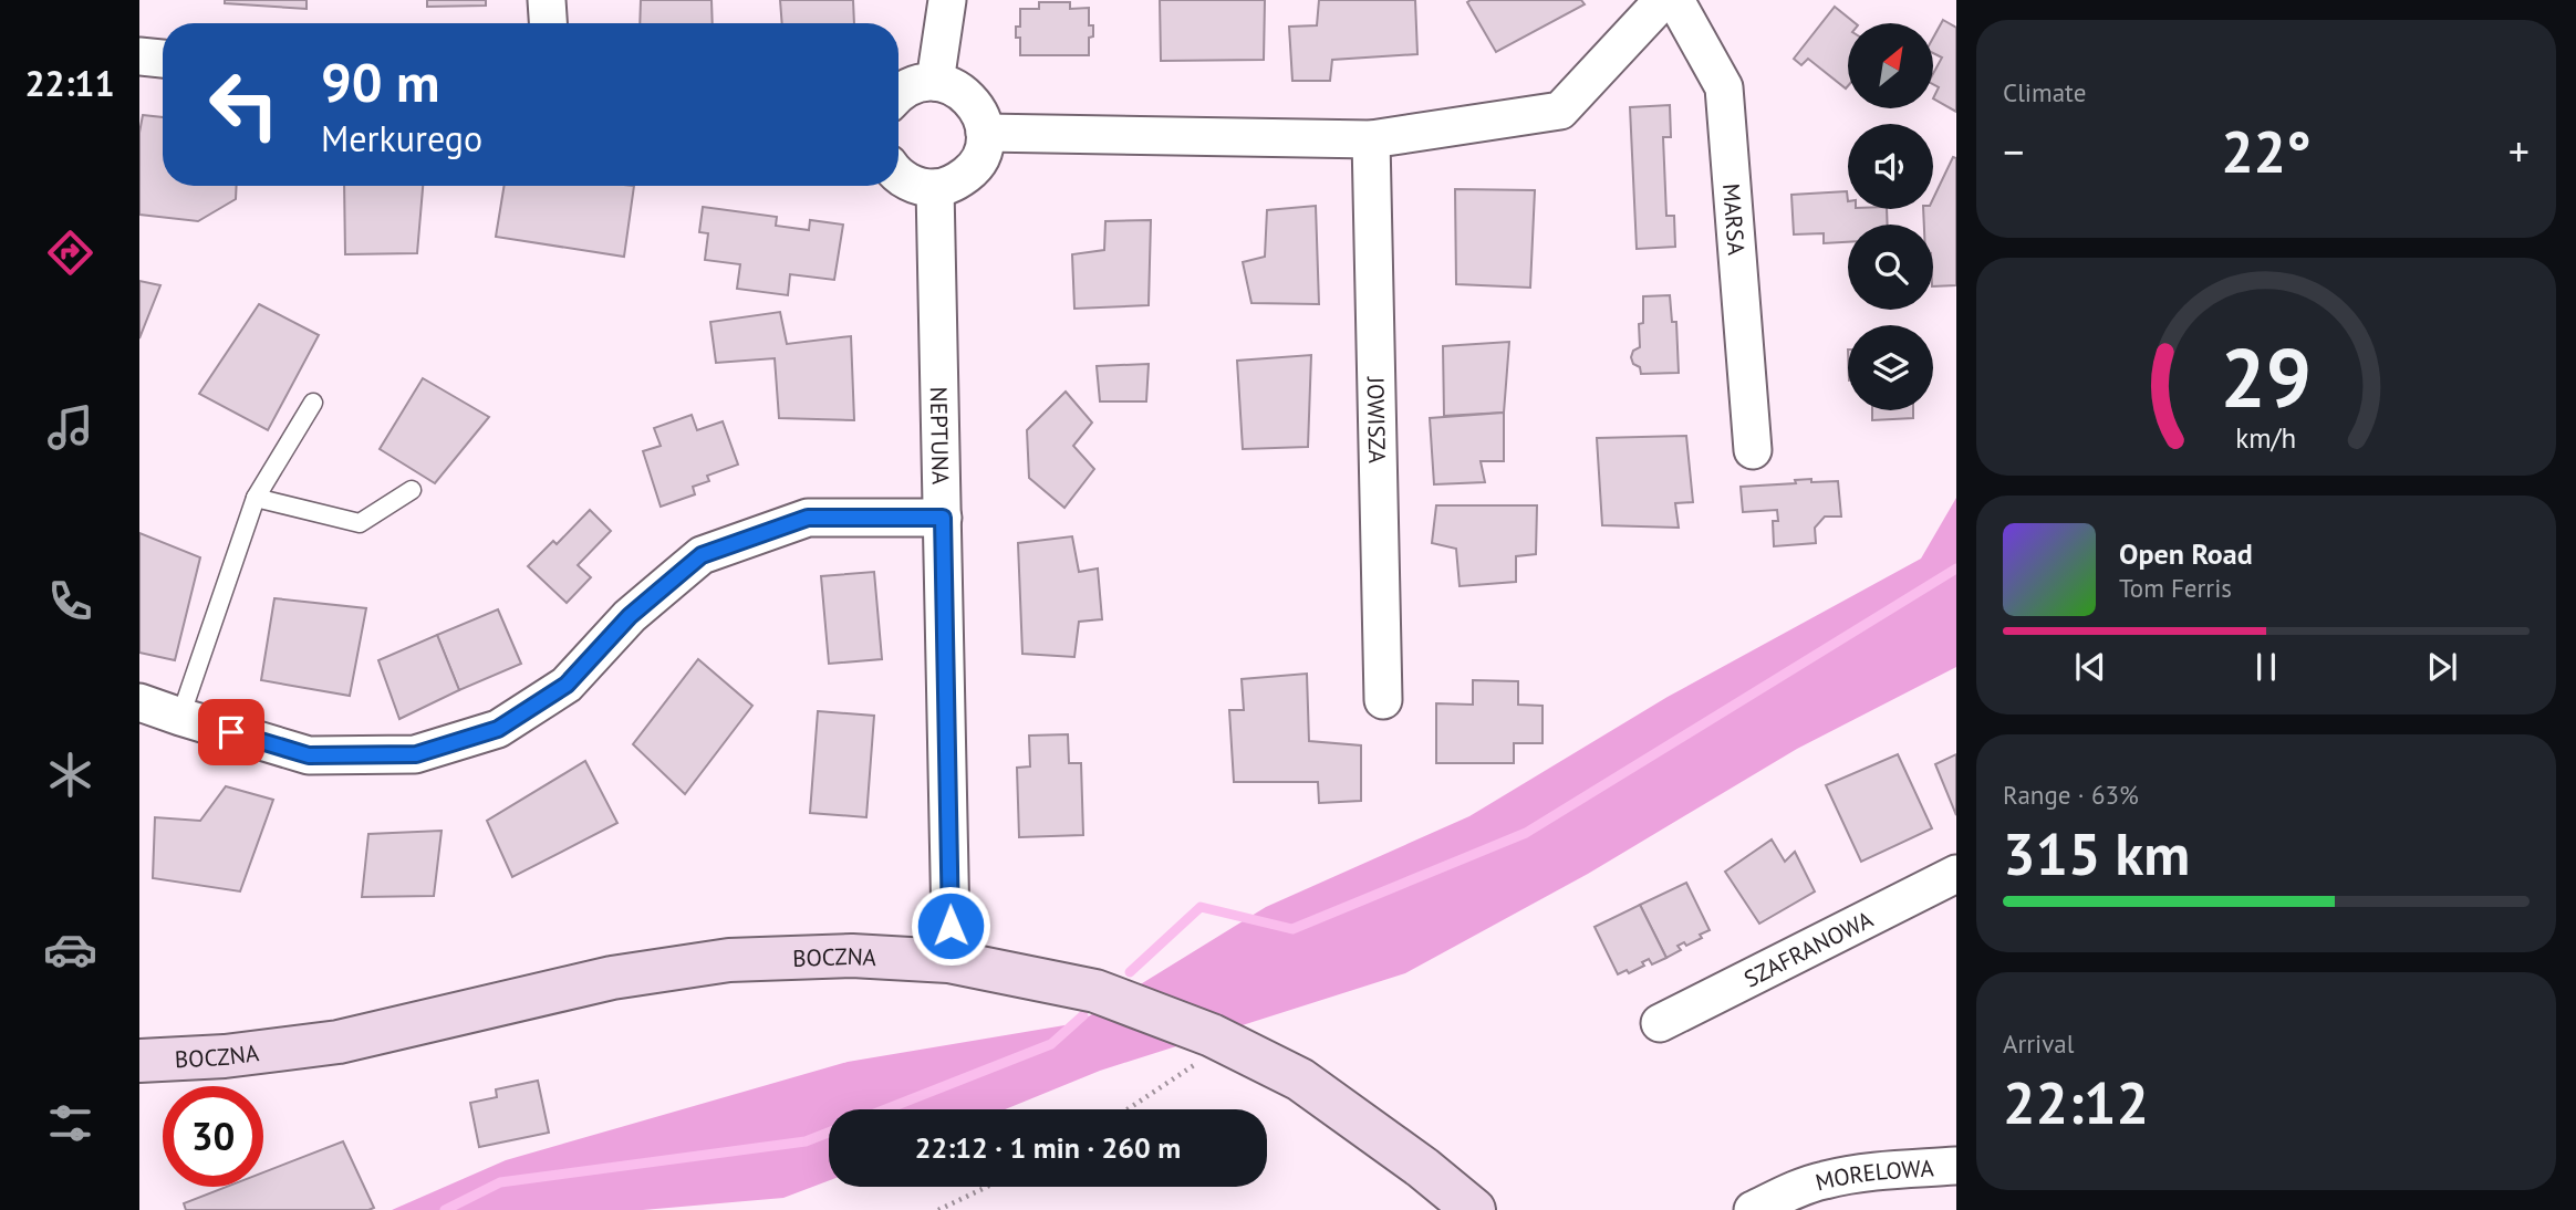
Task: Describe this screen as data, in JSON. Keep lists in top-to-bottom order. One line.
{"streets":{"street":["MARSA","JOWISZA","NEPTUNA","SZAFRANOWA","BOCZNA","MORELOWA"]},"crossings":[["NEPTUNA","BOCZNA"]],"north":"top right","page":{"tabs":"22:11","tile":["Climate",["Range · 63%","315 km"],["Arrival","22:12"]],"turn":["90 m","Merkurego"],"heat":["−","22°","+"],"song":["Open Road","Tom Ferris"],"limit":"30","trip":"22:12 · 1 min · 260 m","gauge":["29","km/h"]}}
